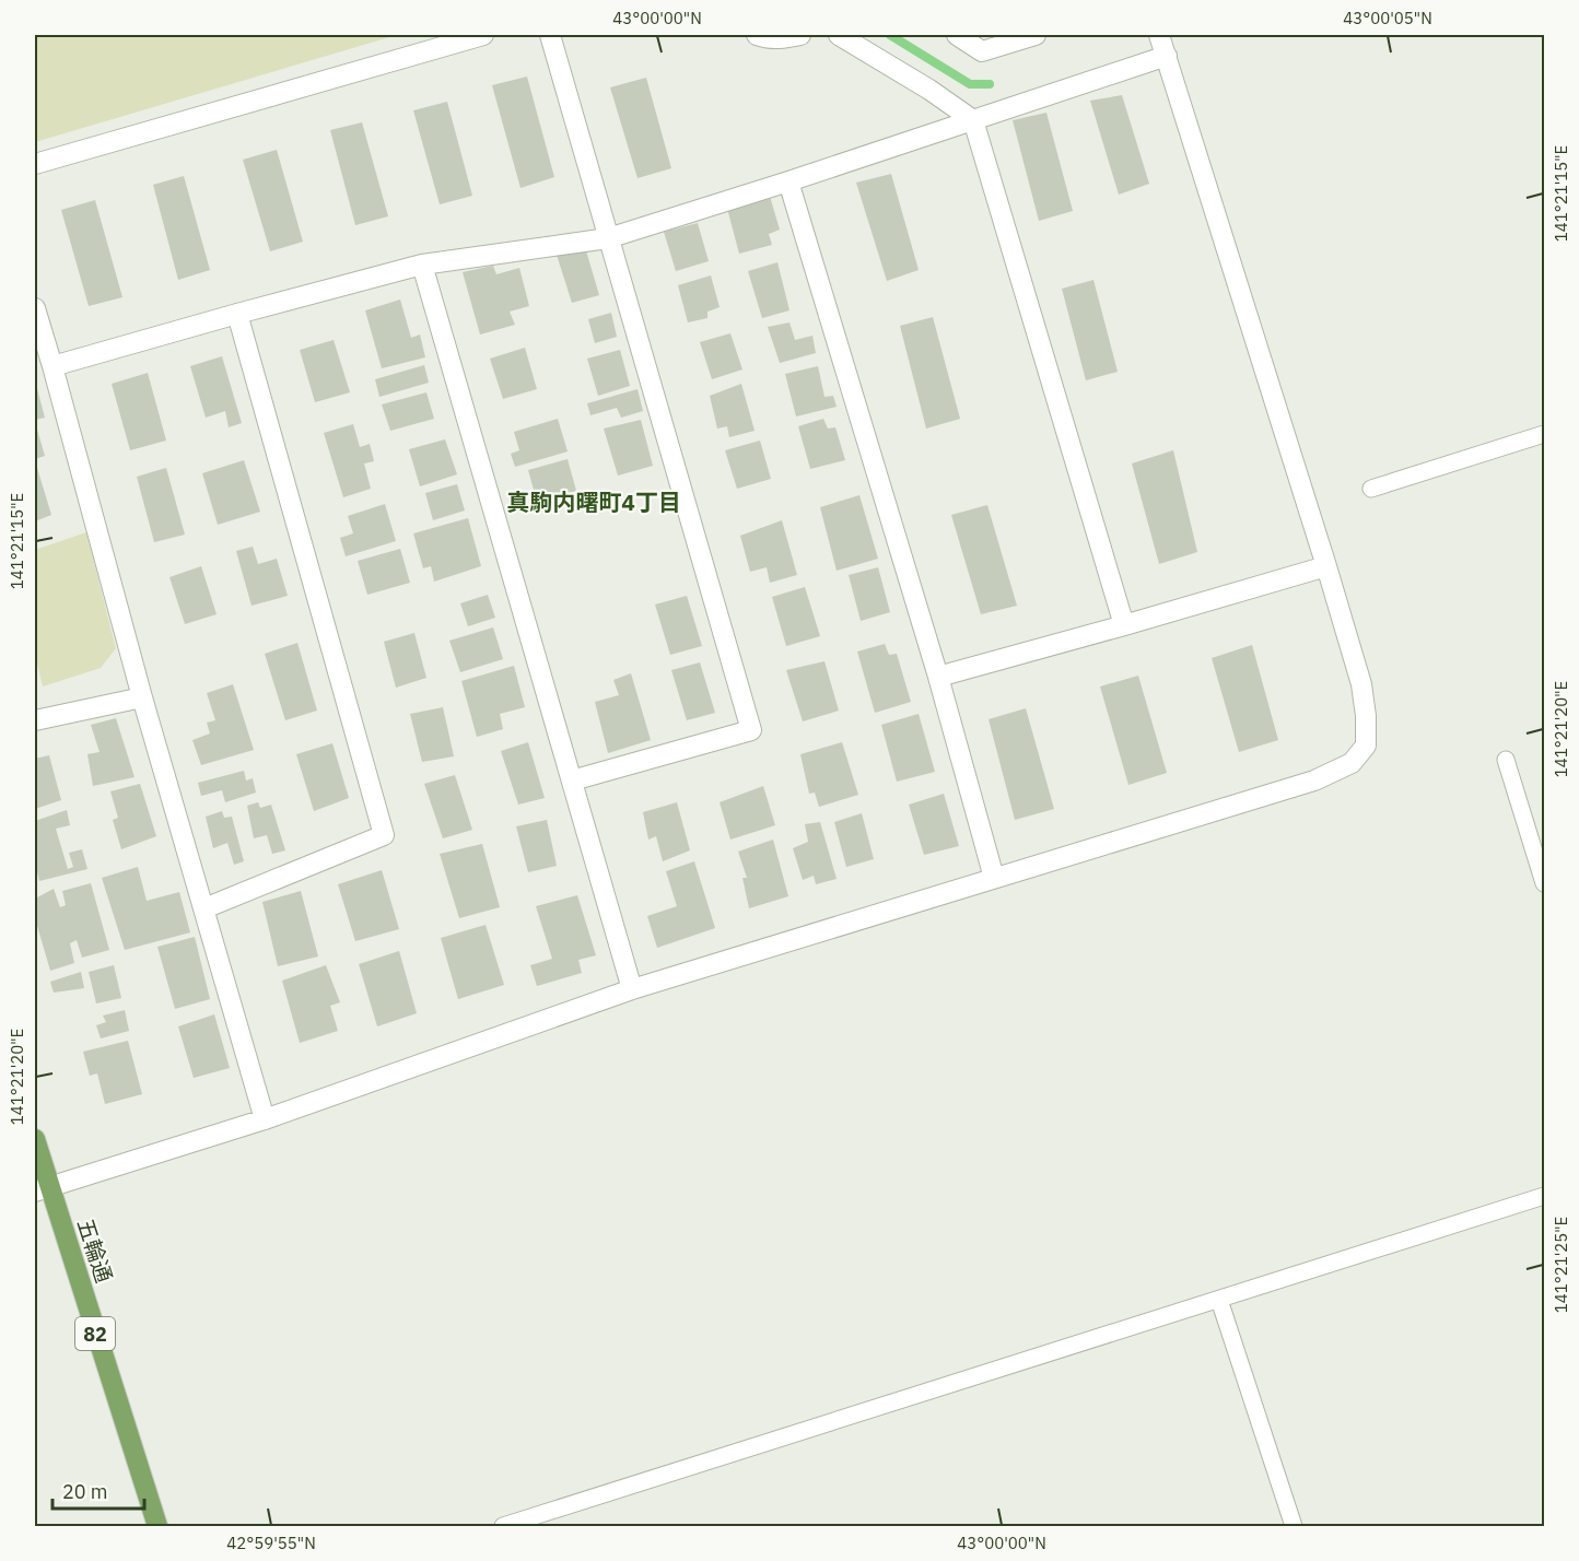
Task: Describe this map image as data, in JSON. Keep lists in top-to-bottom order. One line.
{"streets":{"main road":["五輪通","82"]},"districts":["真駒内曙町4丁目"],"scale_bar":"20 m","coordinates":["43°00'00\"N","43°00'05\"N","141°21'15\"E","141°21'20\"E","141°21'25\"E","42°59'55\"N"]}
